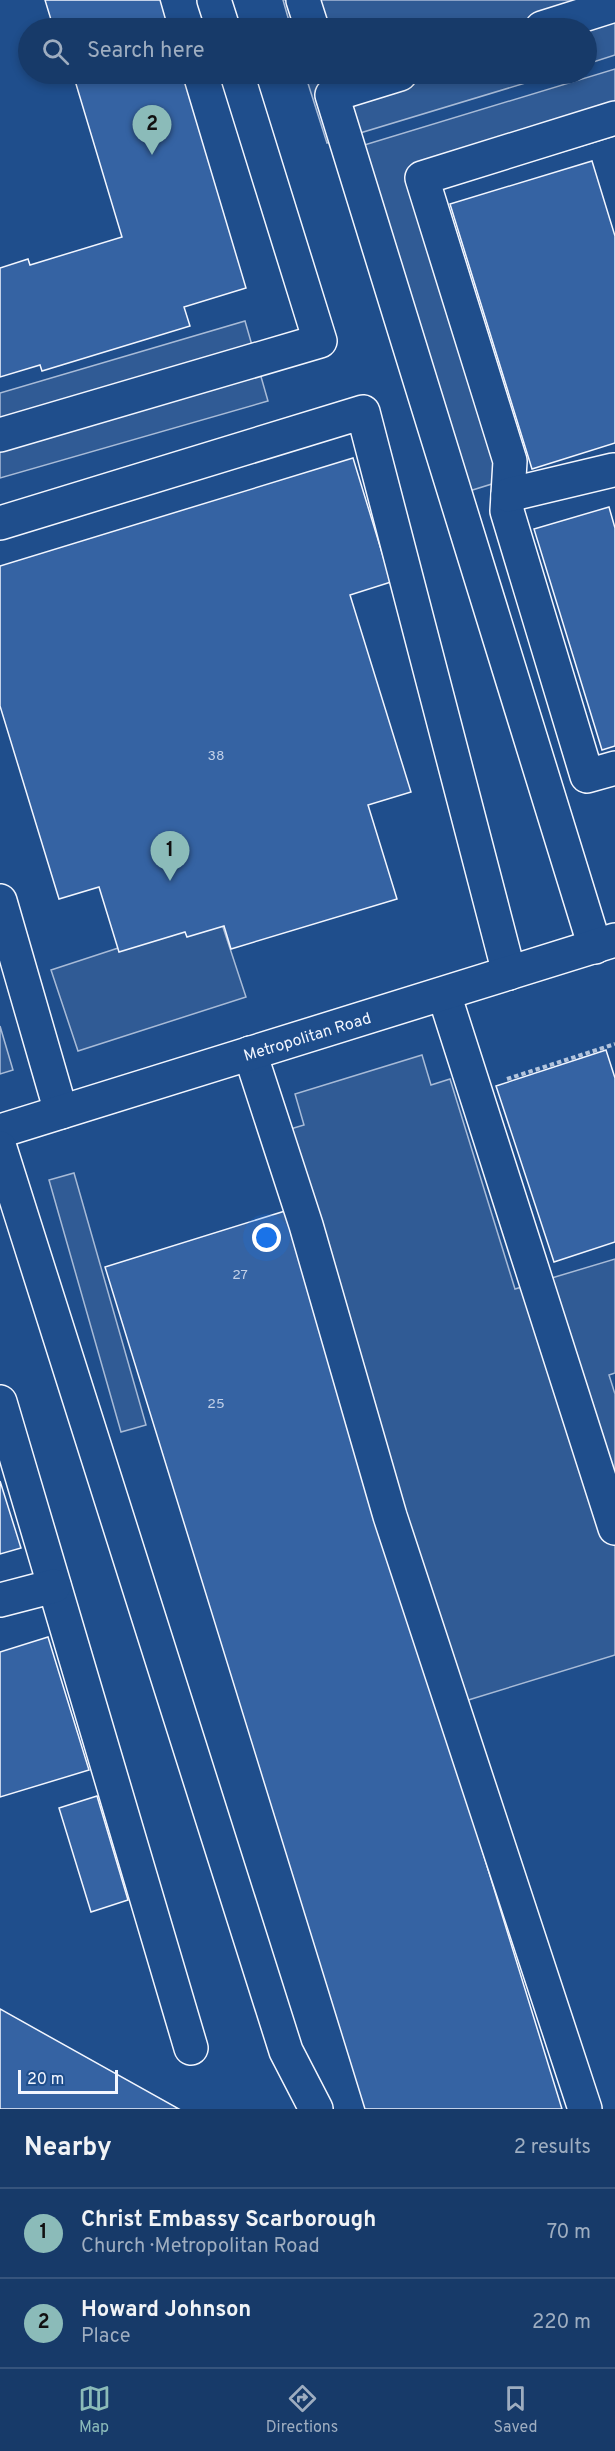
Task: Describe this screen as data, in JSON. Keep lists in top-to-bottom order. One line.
{"streets":{"street":["Metropolitan Road"]},"house_numbers":["38","27","25"],"scale_bar":"20 m","page":{"search":"Search here","pins":["2","1"],"scale":"20 m","heading":["Nearby","2 results"],"list":[{"mark":"1","name":"Christ Embassy Scarborough","note":"Church · Metropolitan Road","value":"70 m"},{"mark":"2","name":"Howard Johnson","note":"Place","value":"220 m"}],"nav":["Map","Directions","Saved"]}}
